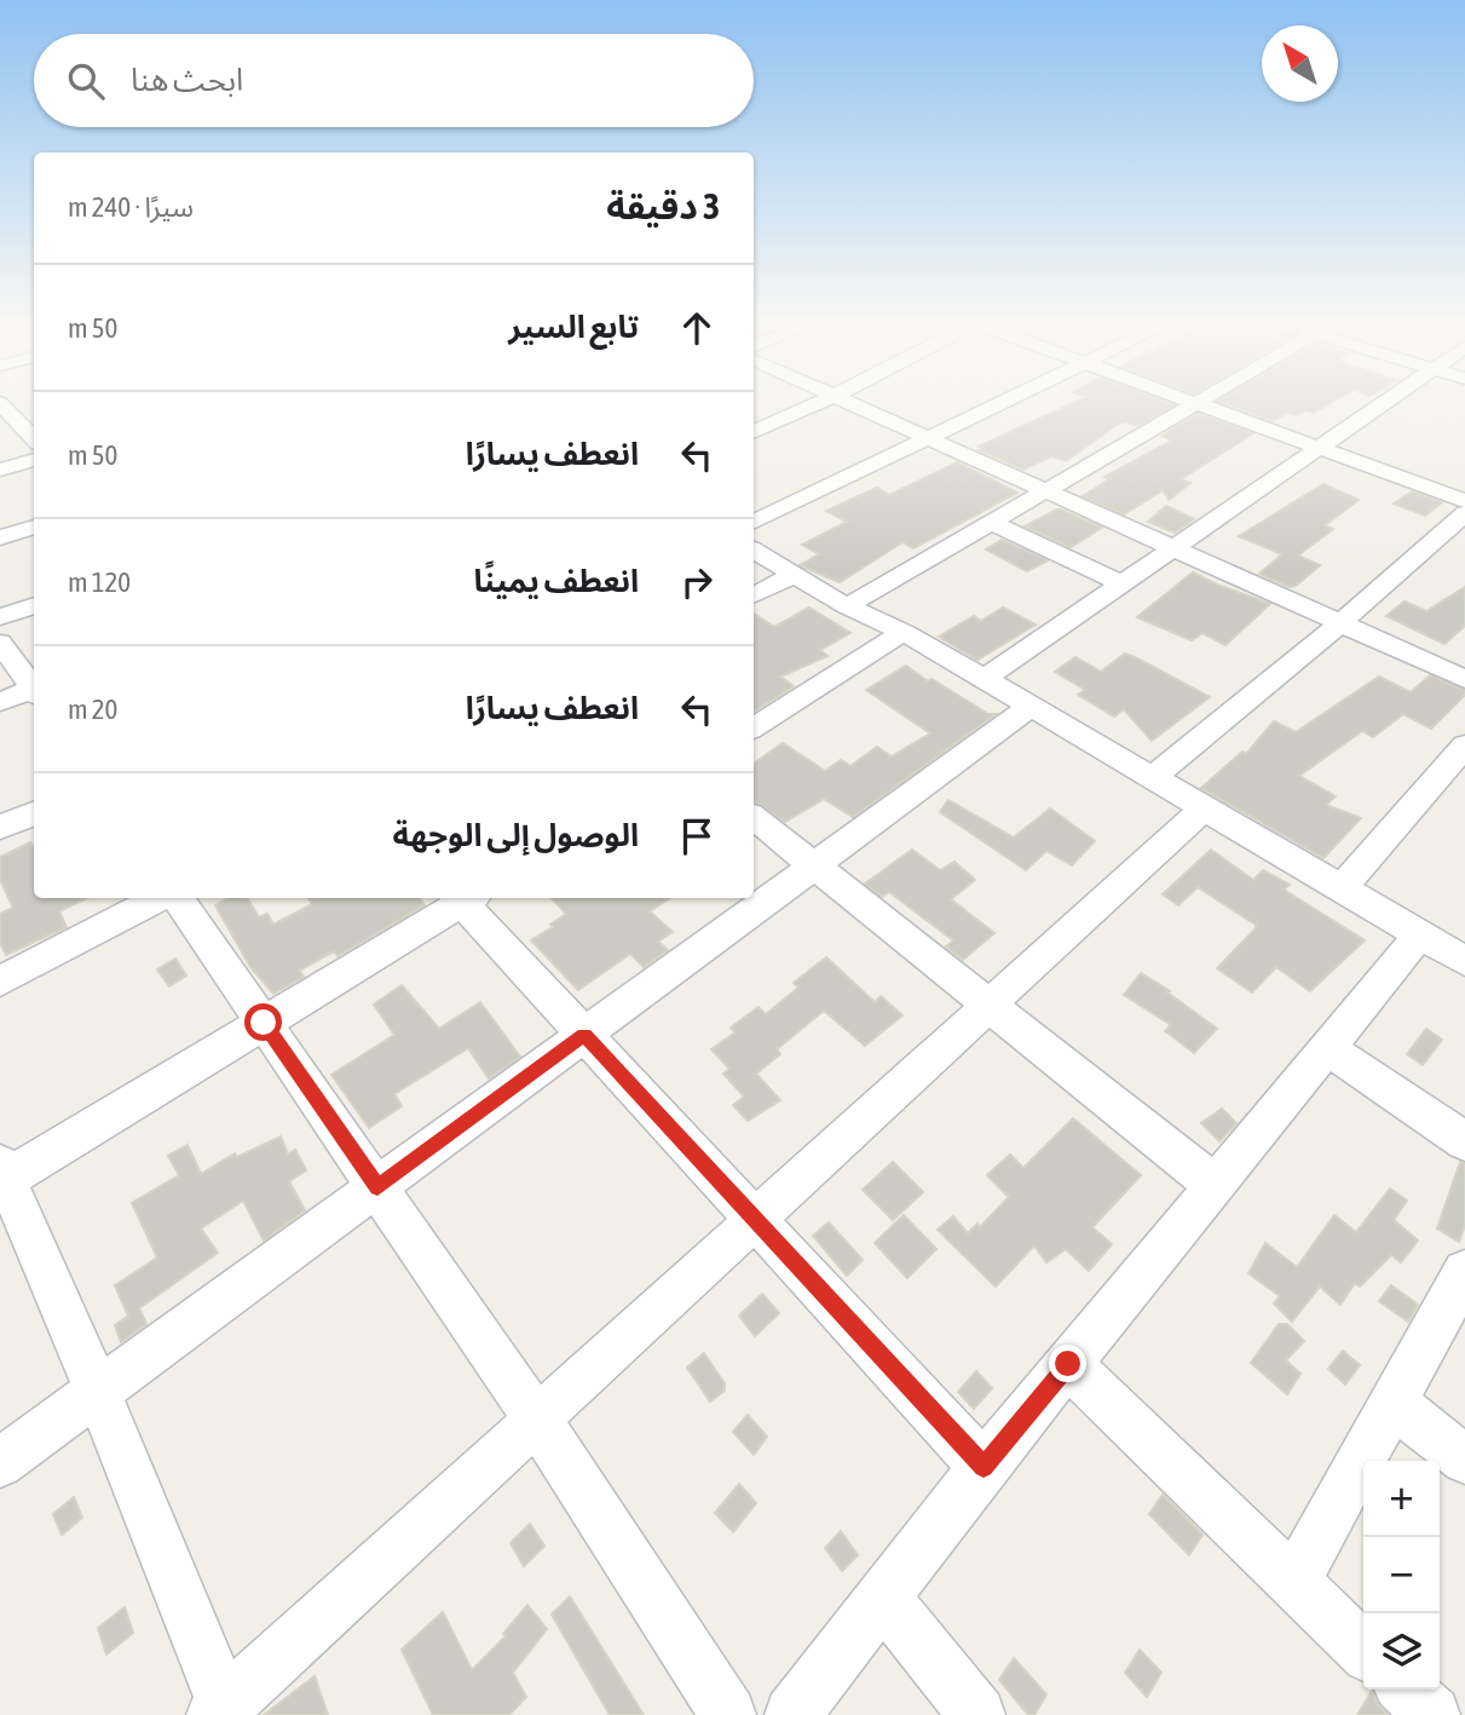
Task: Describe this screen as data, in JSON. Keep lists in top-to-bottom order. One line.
{"north":"top left","page":{"search":"ابحث هنا","heading":["3 دقيقة","سيرًا · 240 m"],"list":[["تابع السير","50 m"],["انعطف يسارًا","50 m"],["انعطف يمينًا","120 m"],["انعطف يسارًا","20 m"],"الوصول إلى الوجهة"],"map_buttons":["+","−"]}}
